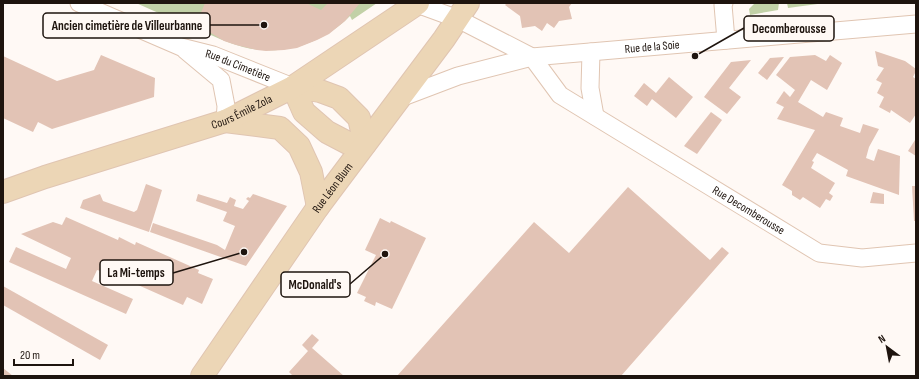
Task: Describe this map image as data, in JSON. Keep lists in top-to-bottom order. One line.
{"streets":{"main road":["Cours Émile Zola","Rue Léon Blum"],"street":["Rue de la Soie","Rue du Cimetière","Rue Decomberousse"]},"crossings":[["Rue de la Soie","Rue Léon Blum"],["Rue du Cimetière","Cours Émile Zola"]],"places":["Ancien cimetière de Villeurbanne","Decomberousse","La Mi-temps","McDonald's"],"scale_bar":"20 m","north":"top left"}
